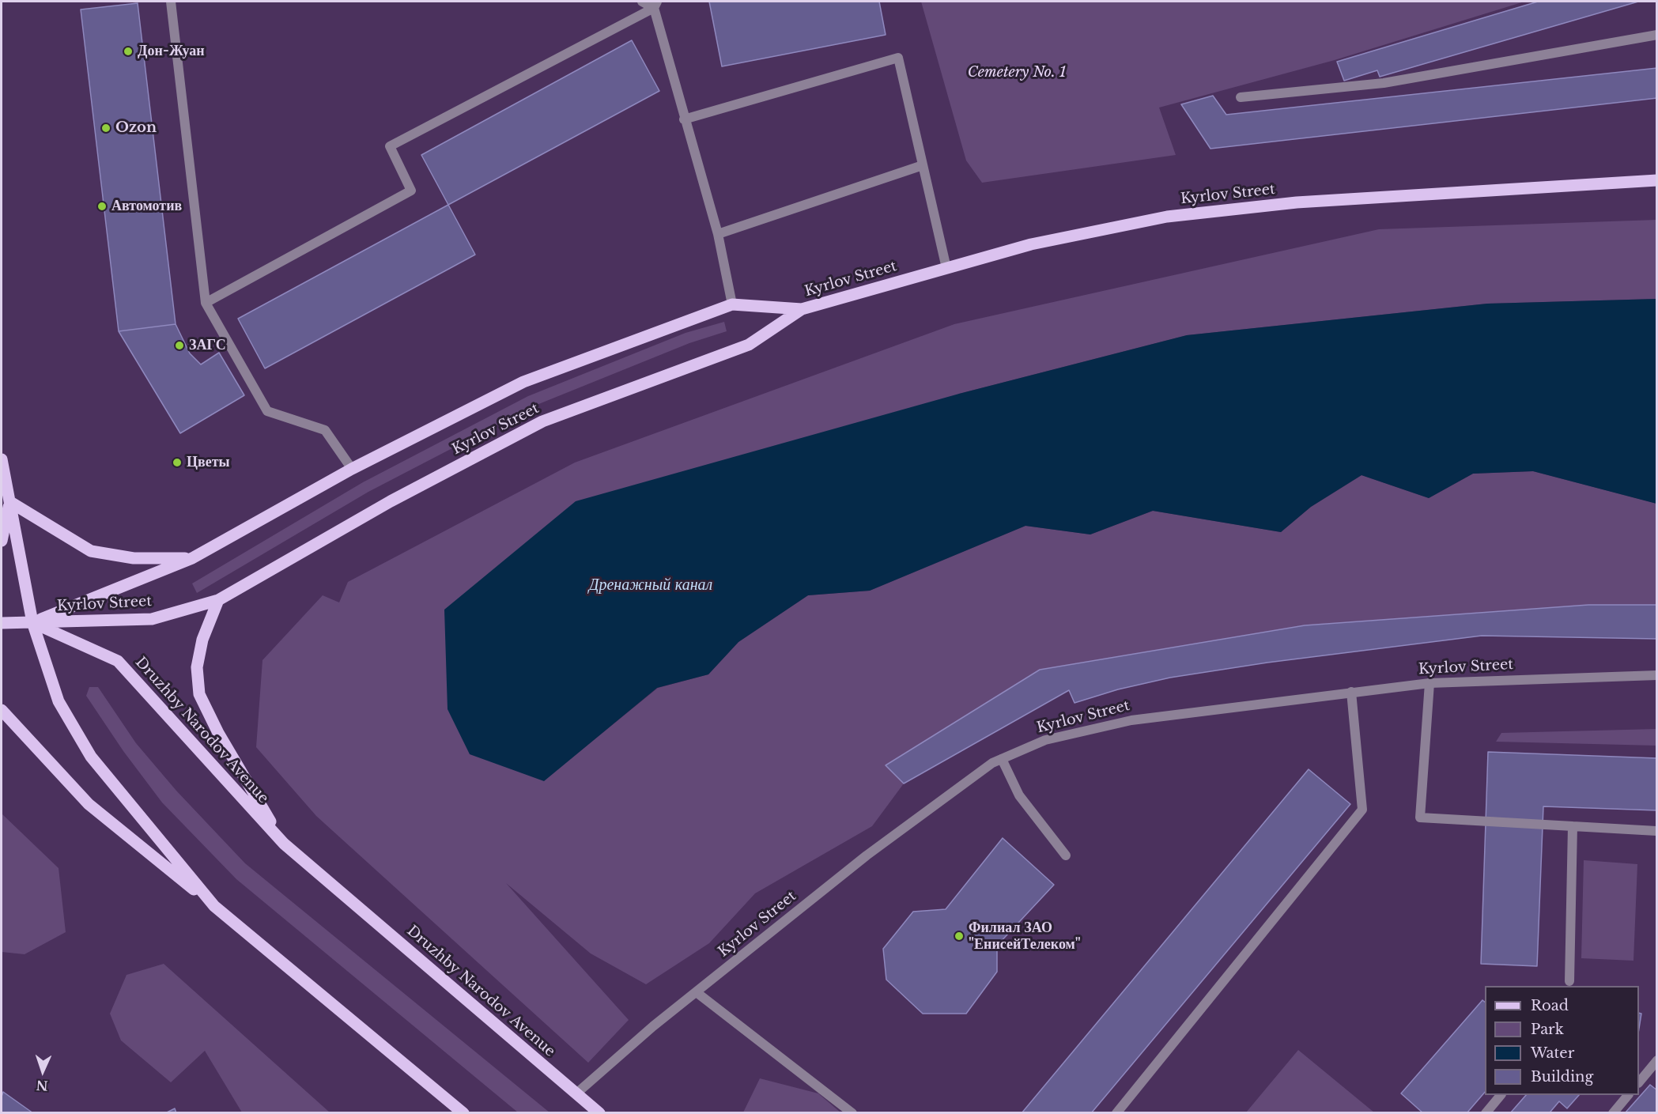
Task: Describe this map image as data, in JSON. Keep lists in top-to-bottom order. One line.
{"streets":{"main road":["Kyrlov Street","Druzhby Narodov Avenue"]},"crossings":[["Kyrlov Street","Druzhby Narodov Avenue"]],"water":["Дренажный канал"],"parks":["Cemetery No. 1"],"places":["Дон-Жуан","Ozon","Автомотив","ЗАГС","Цветы","Филиал ЗАО \"ЕнисейТелеком\""],"legend":["Road","Park","Water","Building"],"north":"bottom"}
